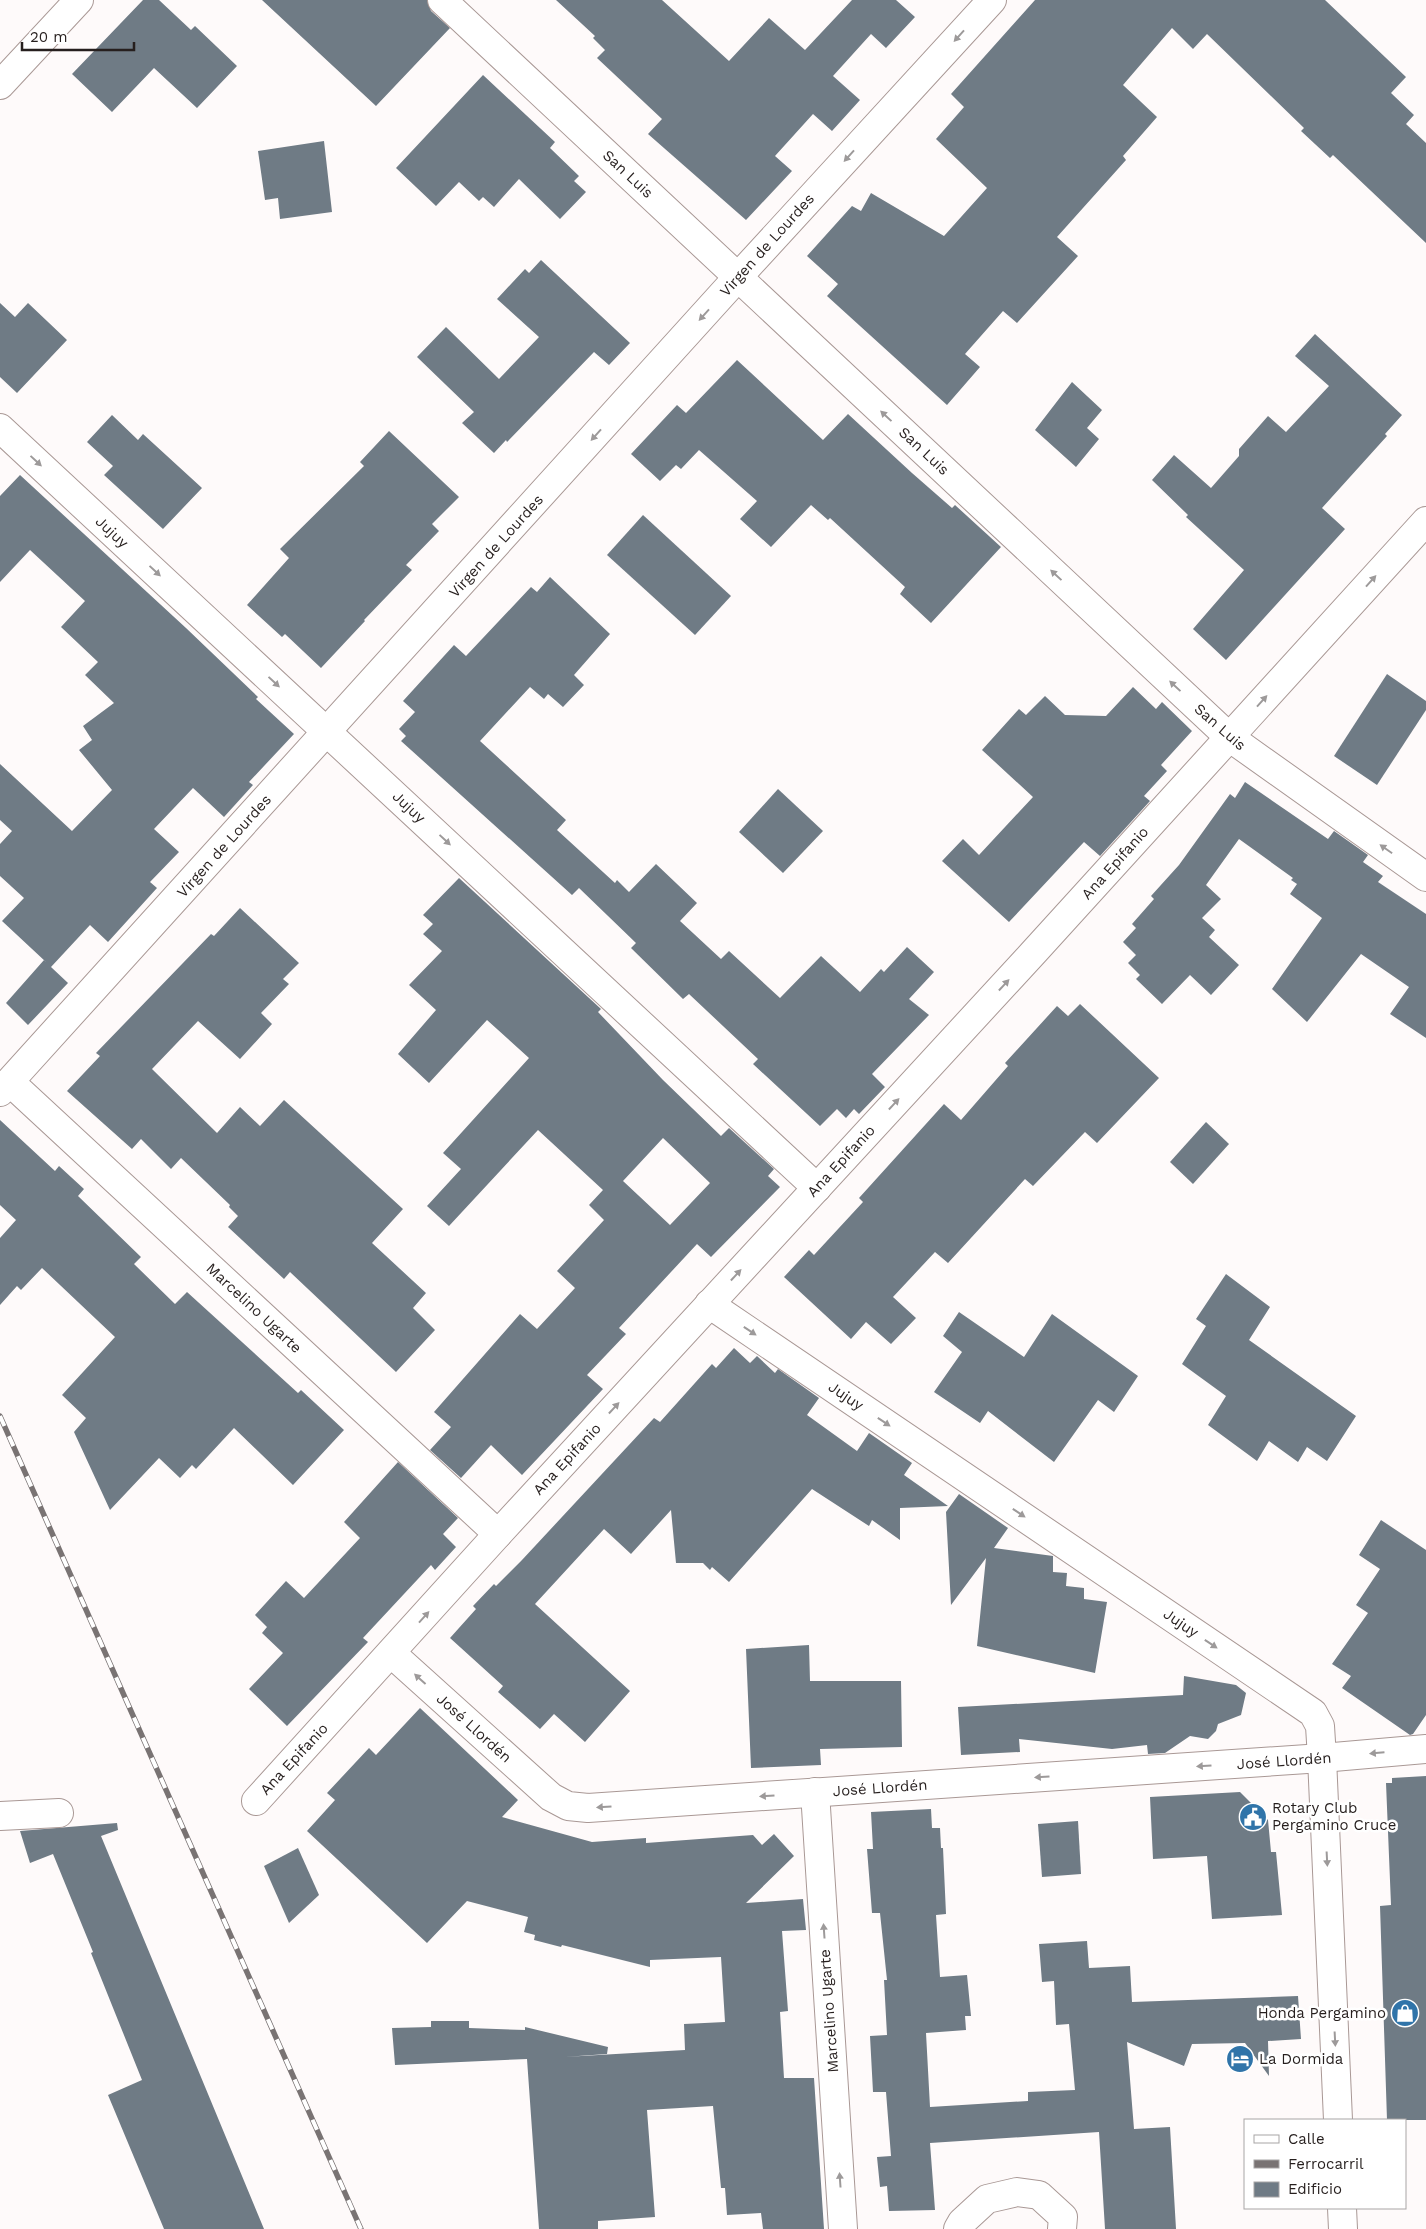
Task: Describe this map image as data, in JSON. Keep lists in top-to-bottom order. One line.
{"streets":{"street":["San Luis","Virgen de Lourdes","Jujuy","Ana Epifanio","Marcelino Ugarte","José Llordén"]},"crossings":[["San Luis","Virgen de Lourdes"],["San Luis","Ana Epifanio"],["Virgen de Lourdes","Jujuy"],["Virgen de Lourdes","Marcelino Ugarte"],["Jujuy","Ana Epifanio"],["Jujuy","José Llordén"],["Ana Epifanio","Marcelino Ugarte"],["Ana Epifanio","José Llordén"],["Marcelino Ugarte","José Llordén"]],"one_way":["San Luis","Virgen de Lourdes","Jujuy","Ana Epifanio","Marcelino Ugarte","José Llordén"],"places":{"public building":["Rotary Club Pergamino Cruce"],"shop":["Honda Pergamino"],"hotel":["La Dormida"]},"legend":["Calle","Ferrocarril","Edificio"],"scale_bar":"20 m"}
